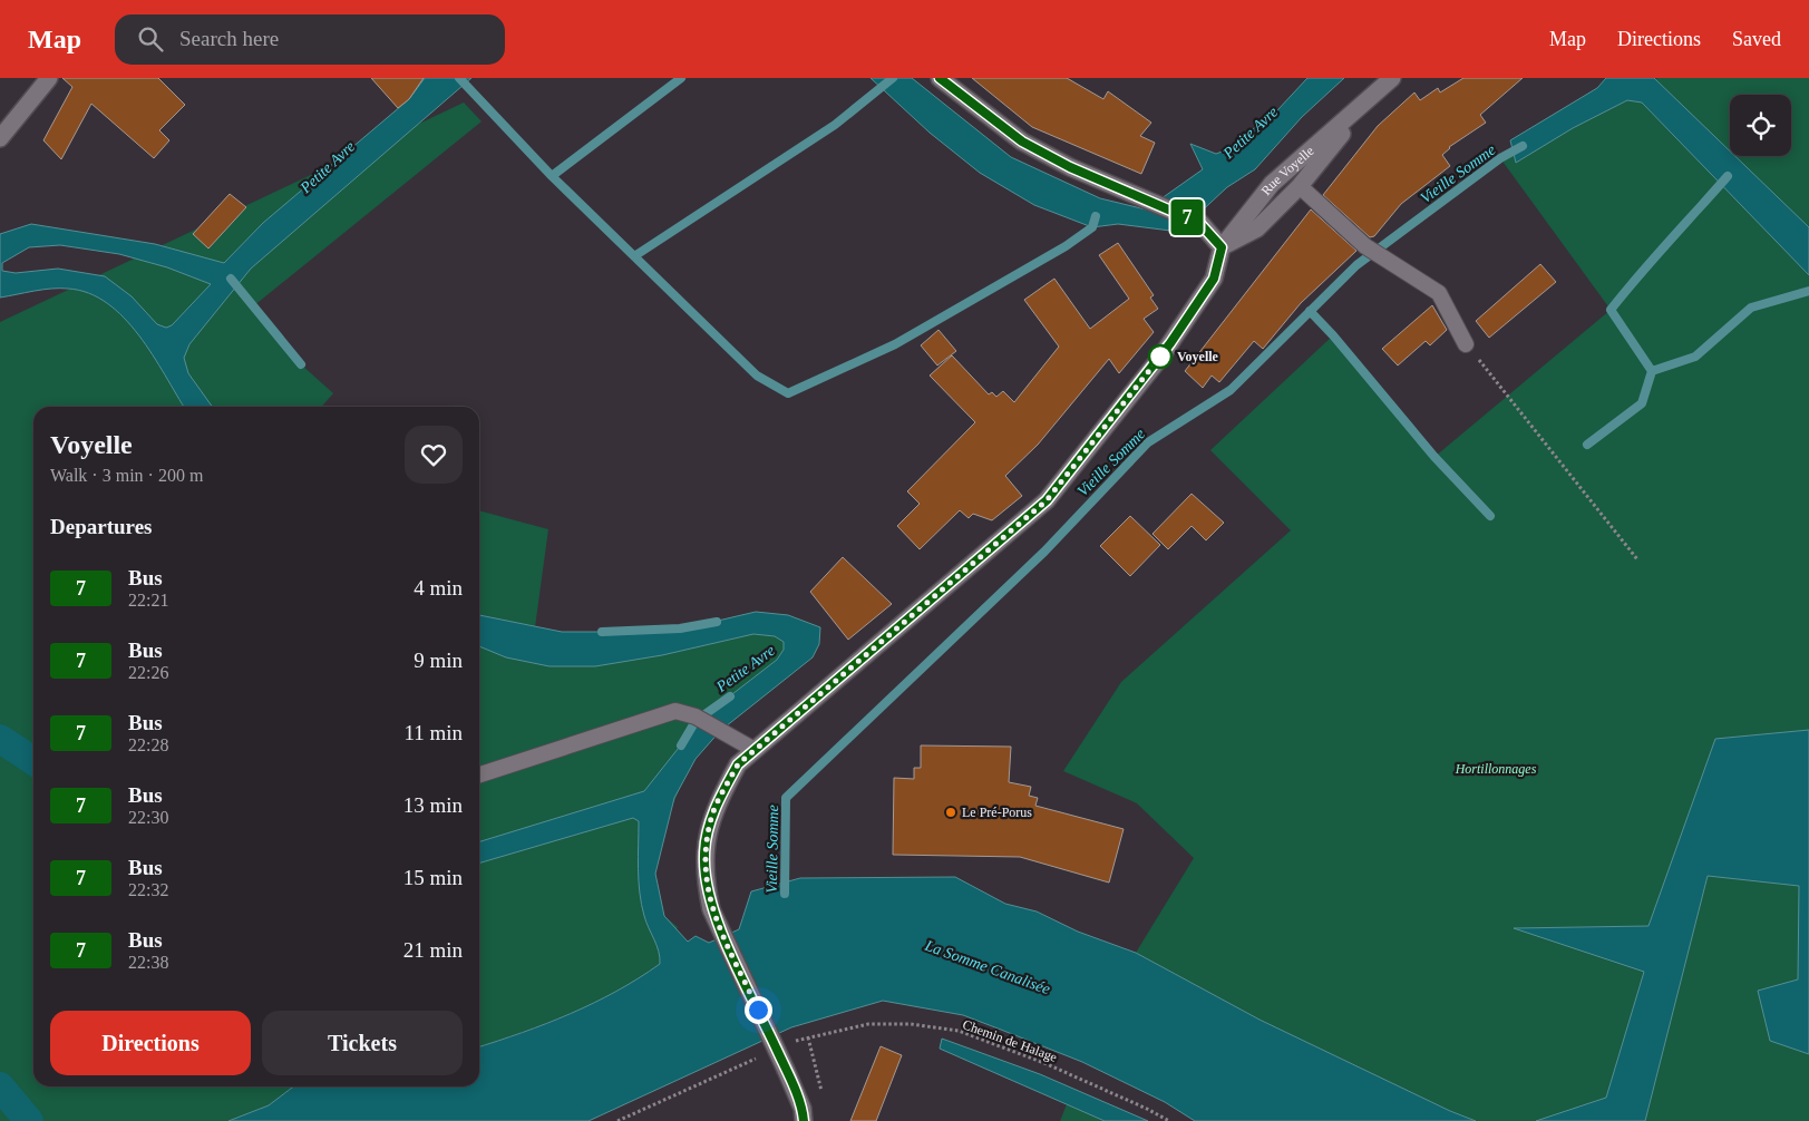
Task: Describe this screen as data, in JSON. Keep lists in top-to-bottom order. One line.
{"streets":{"street":["Rue Voyelle"],"path":["Chemin de Halage"]},"water":["Petite Avre","Vieille Somme","La Somme Canalisée"],"parks":["Hortillonnages"],"places":["Voyelle","Le Pré-Porus"],"lines":["bus line 7"],"page":{"header":"Map","search":"Search here","nav":["Map","Directions","Saved"],"on_map":"7","heading":[["Voyelle","Walk · 3 min · 200 m"],"Departures"],"list":[{"mark":"7","name":"Bus","note":"22:21","value":"4 min"},{"mark":"7","name":"Bus","note":"22:26","value":"9 min"},{"mark":"7","name":"Bus","note":"22:28","value":"11 min"},{"mark":"7","name":"Bus","note":"22:30","value":"13 min"},{"mark":"7","name":"Bus","note":"22:32","value":"15 min"},{"mark":"7","name":"Bus","note":"22:38","value":"21 min"}],"buttons":["Directions","Tickets"]}}
